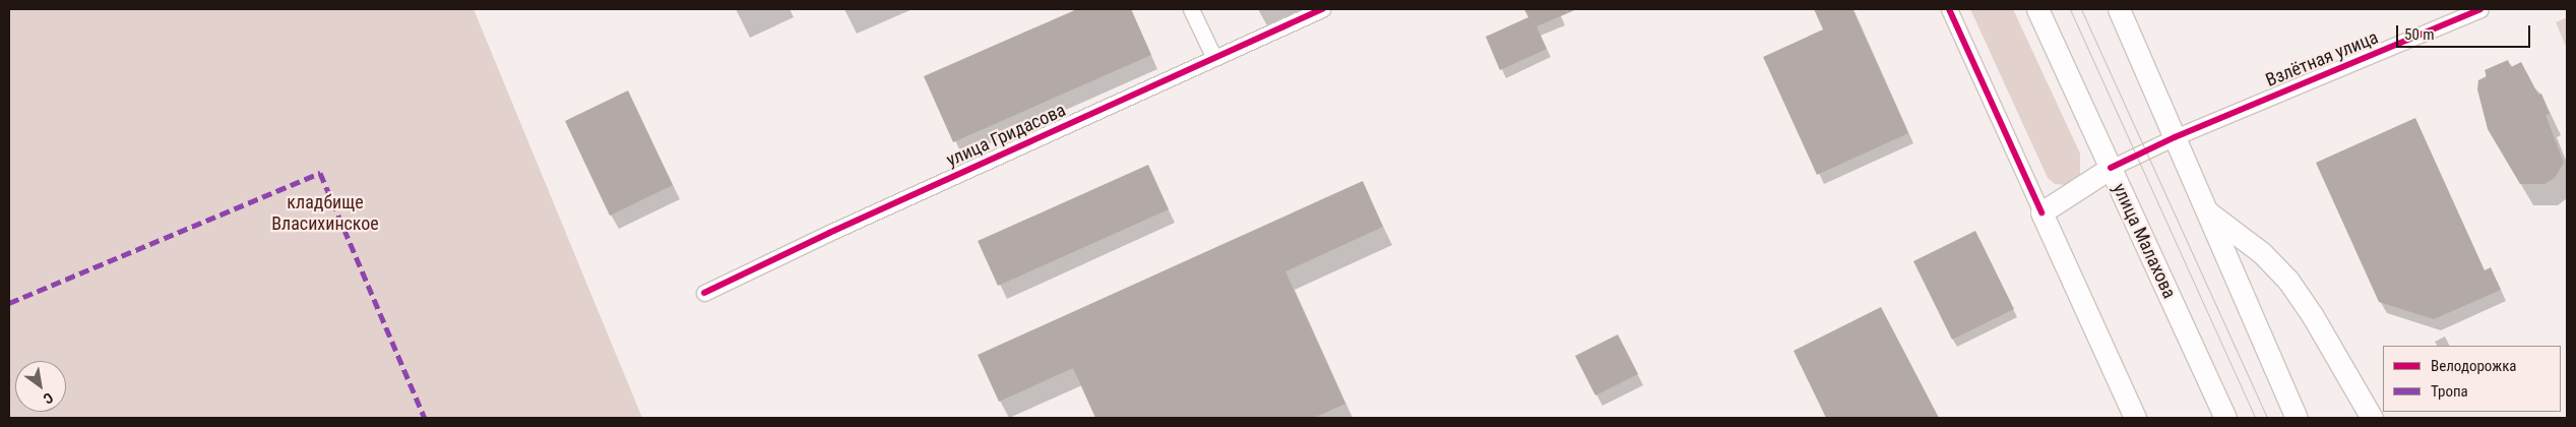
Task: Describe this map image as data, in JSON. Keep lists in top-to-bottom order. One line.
{"streets":{"main road":["улица Малахова"],"street":["Взлётная улица","улица Гридасова"]},"crossings":[["Взлётная улица","улица Малахова"]],"parks":["кладбище Власихинское"],"legend":["Велодорожка","Тропа"],"scale_bar":"50 m","north":"bottom right"}
